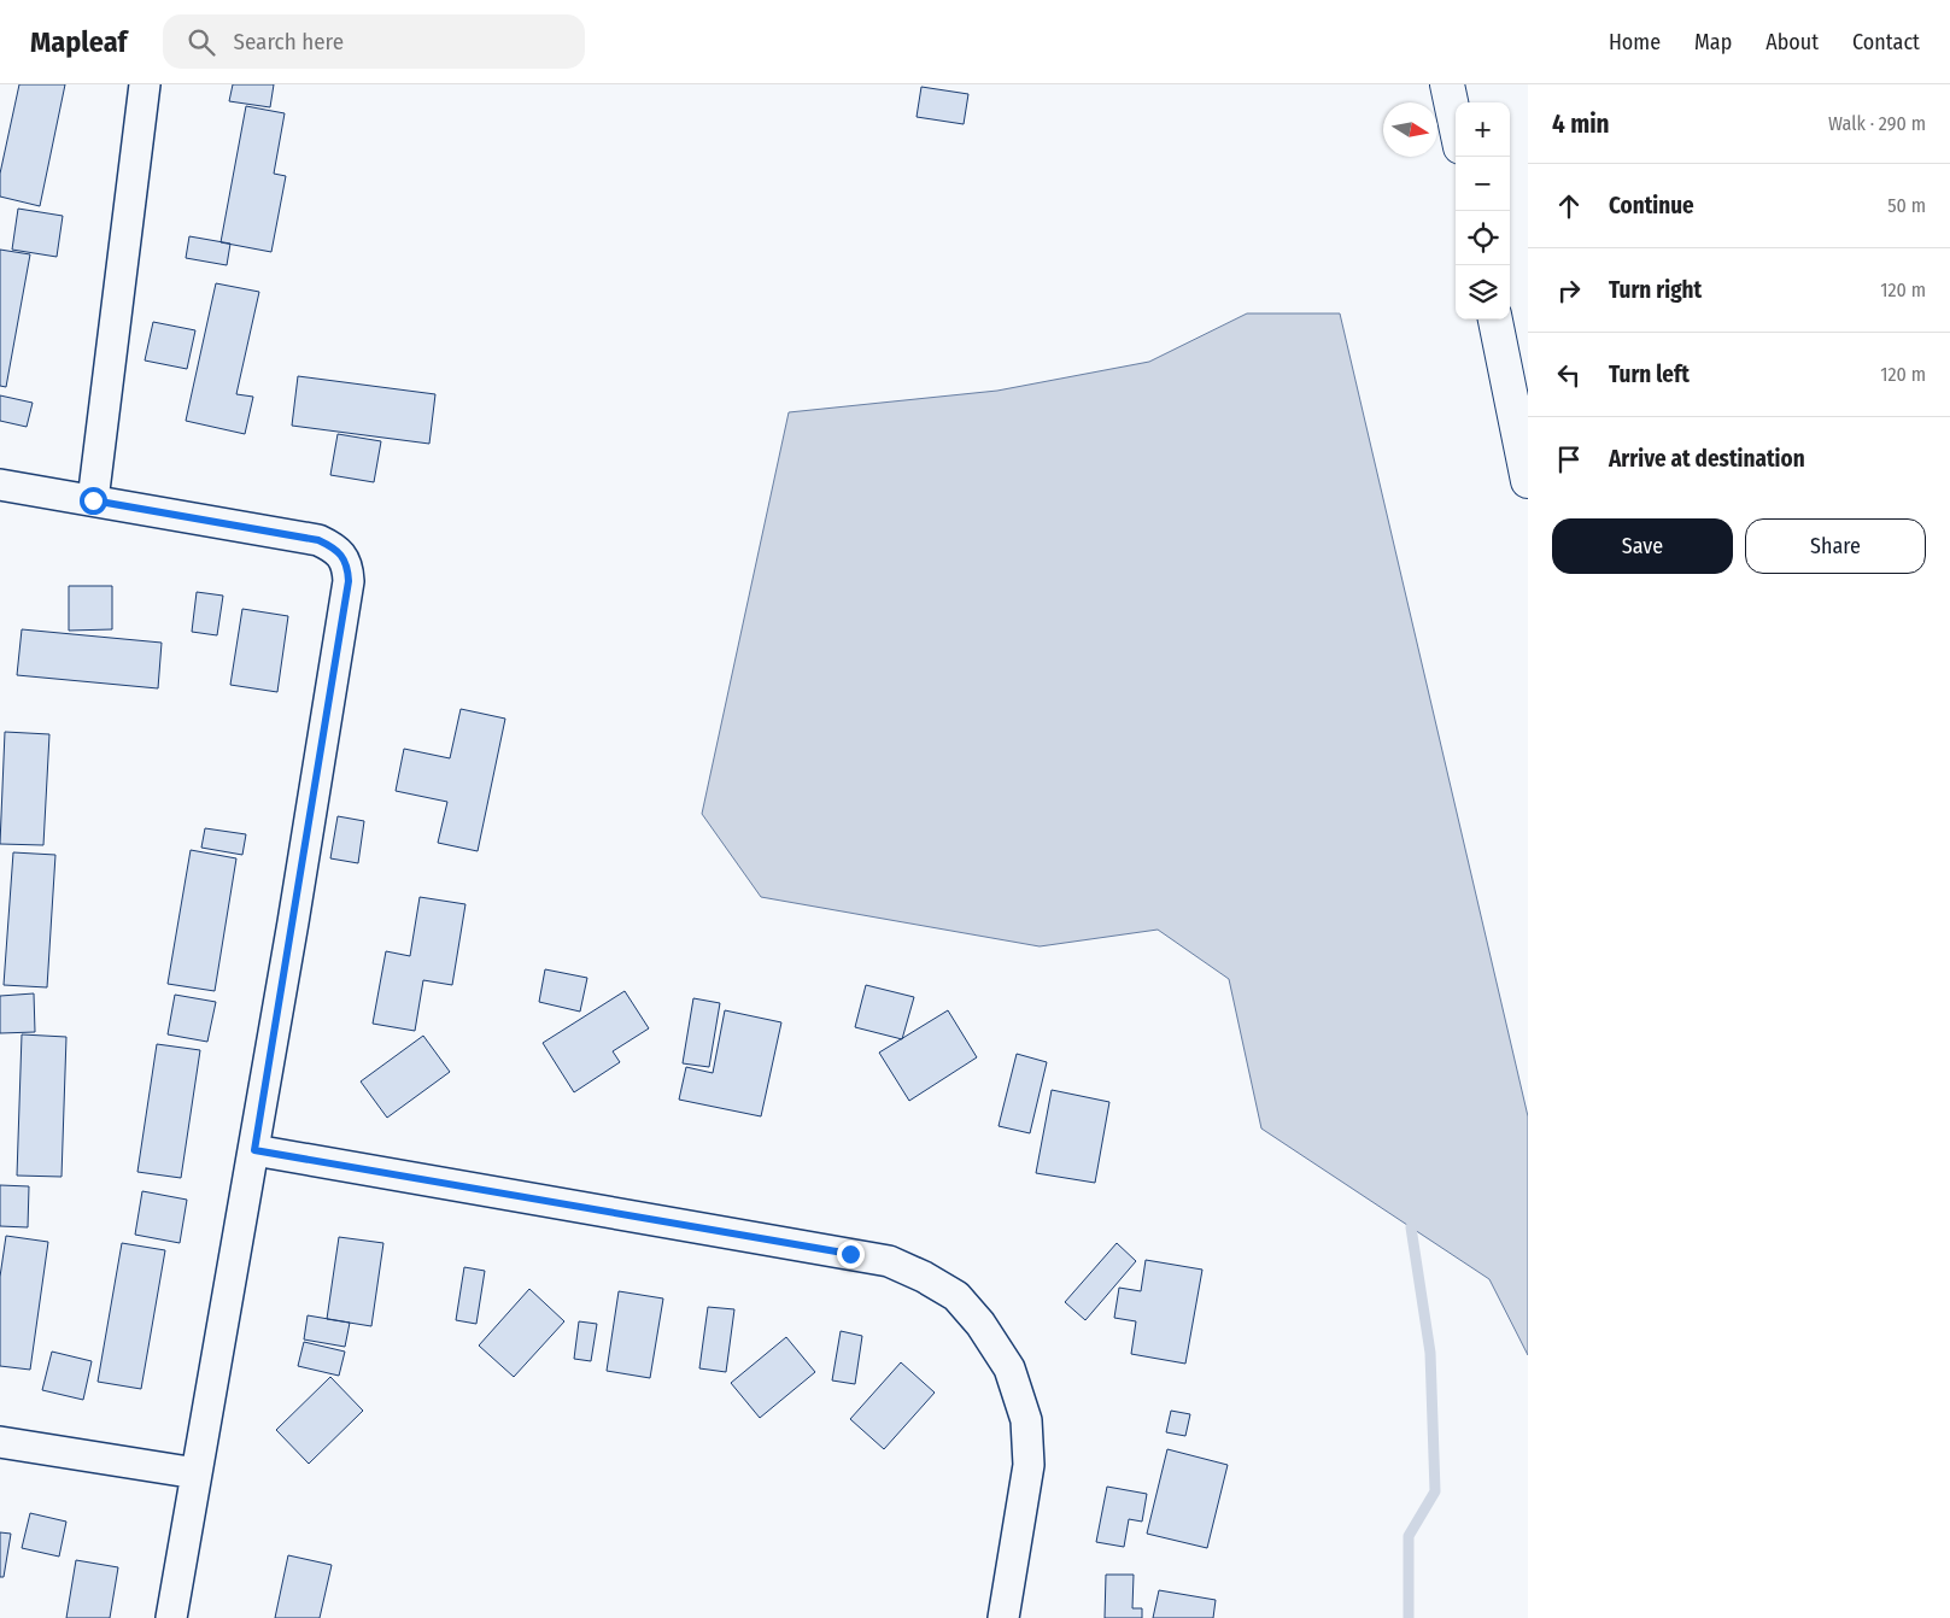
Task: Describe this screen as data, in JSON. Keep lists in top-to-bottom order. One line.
{"north":"right","page":{"header":"Mapleaf","search":"Search here","nav":["Home","Map","About","Contact"],"heading":["4 min","Walk · 290 m"],"map_buttons":["+","−"],"list":[["Continue","50 m"],["Turn right","120 m"],["Turn left","120 m"],"Arrive at destination"],"buttons":["Save","Share"]}}
